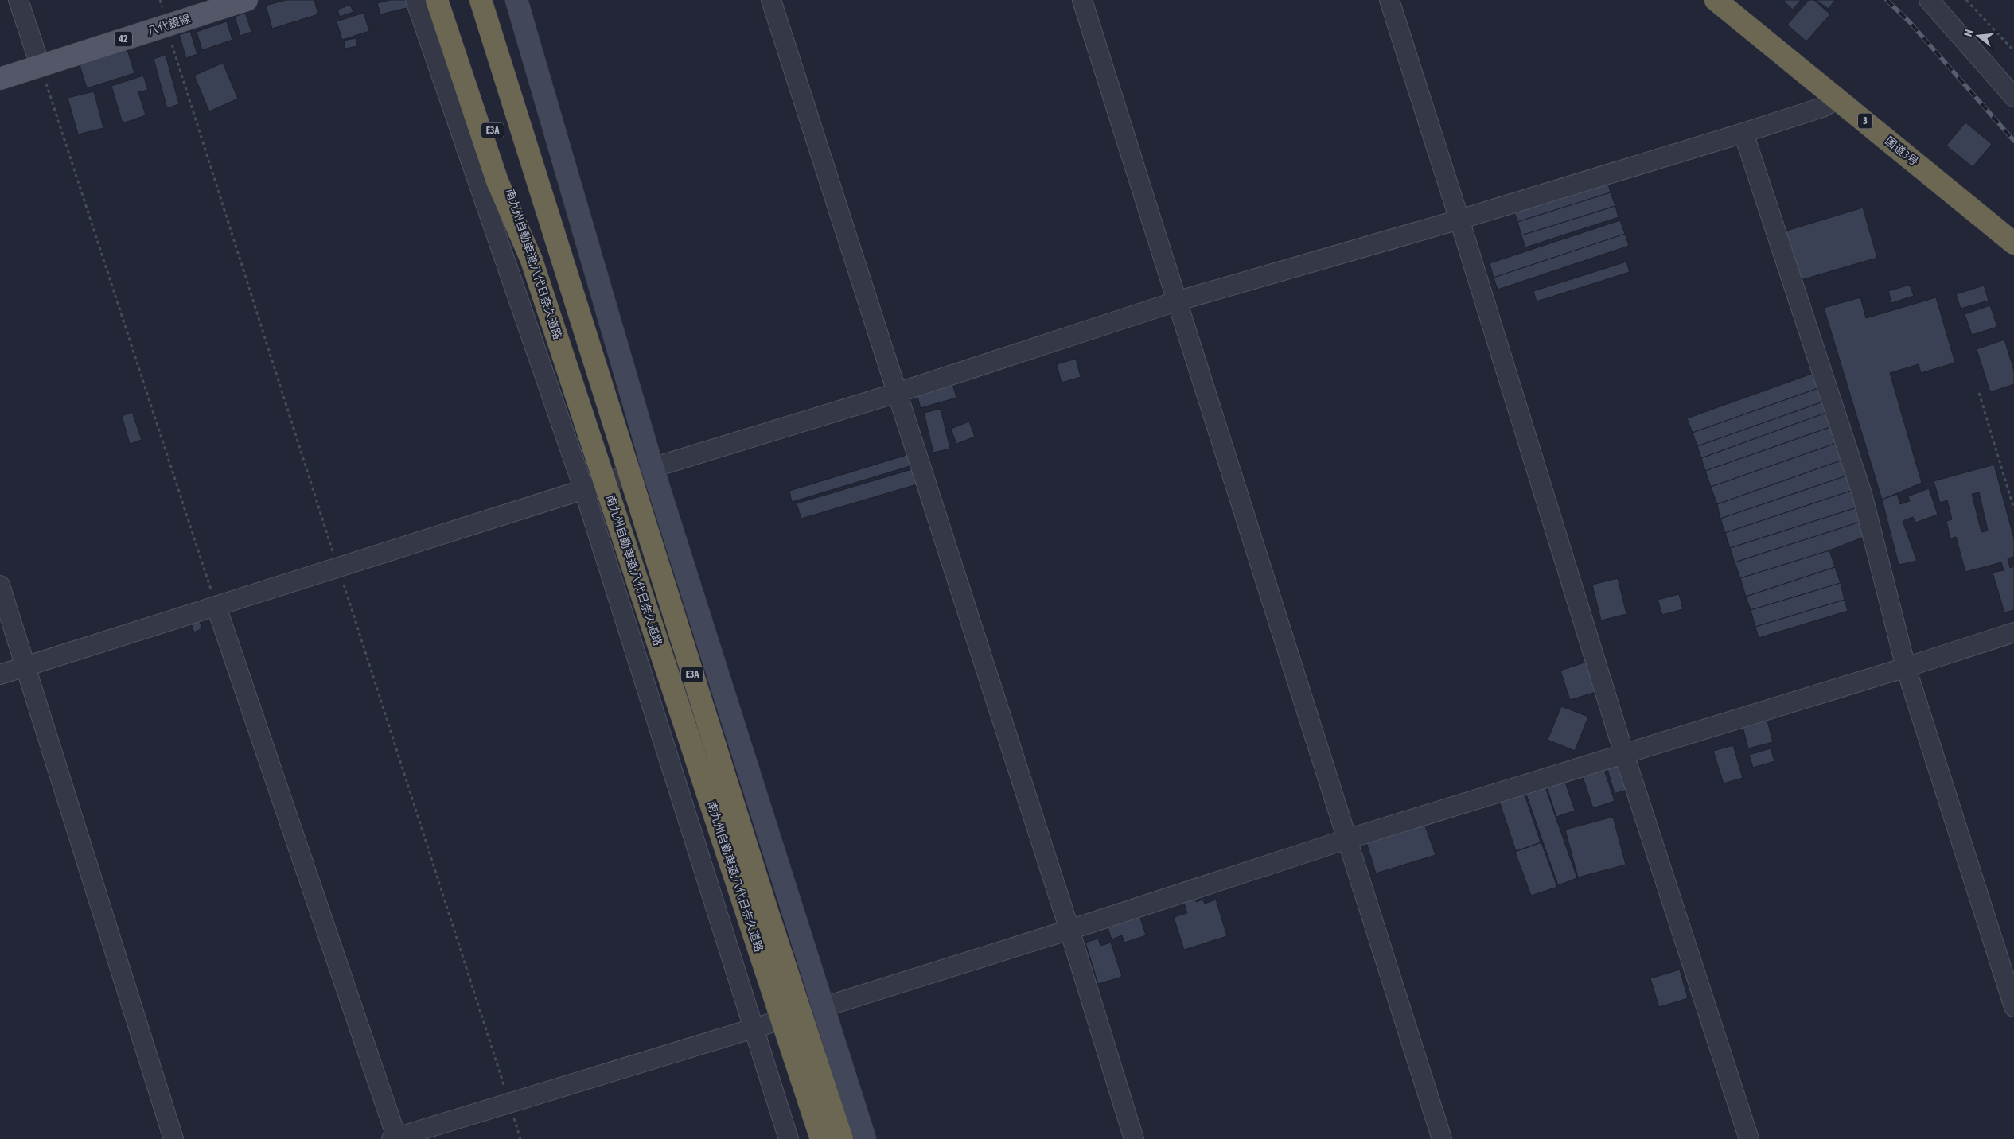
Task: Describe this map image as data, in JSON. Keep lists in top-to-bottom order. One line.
{"streets":{"highway":["3","E3A","国道3号","南九州自動車道;八代日奈久道路"],"main road":["八代鏡線","42"]},"north":"left"}
